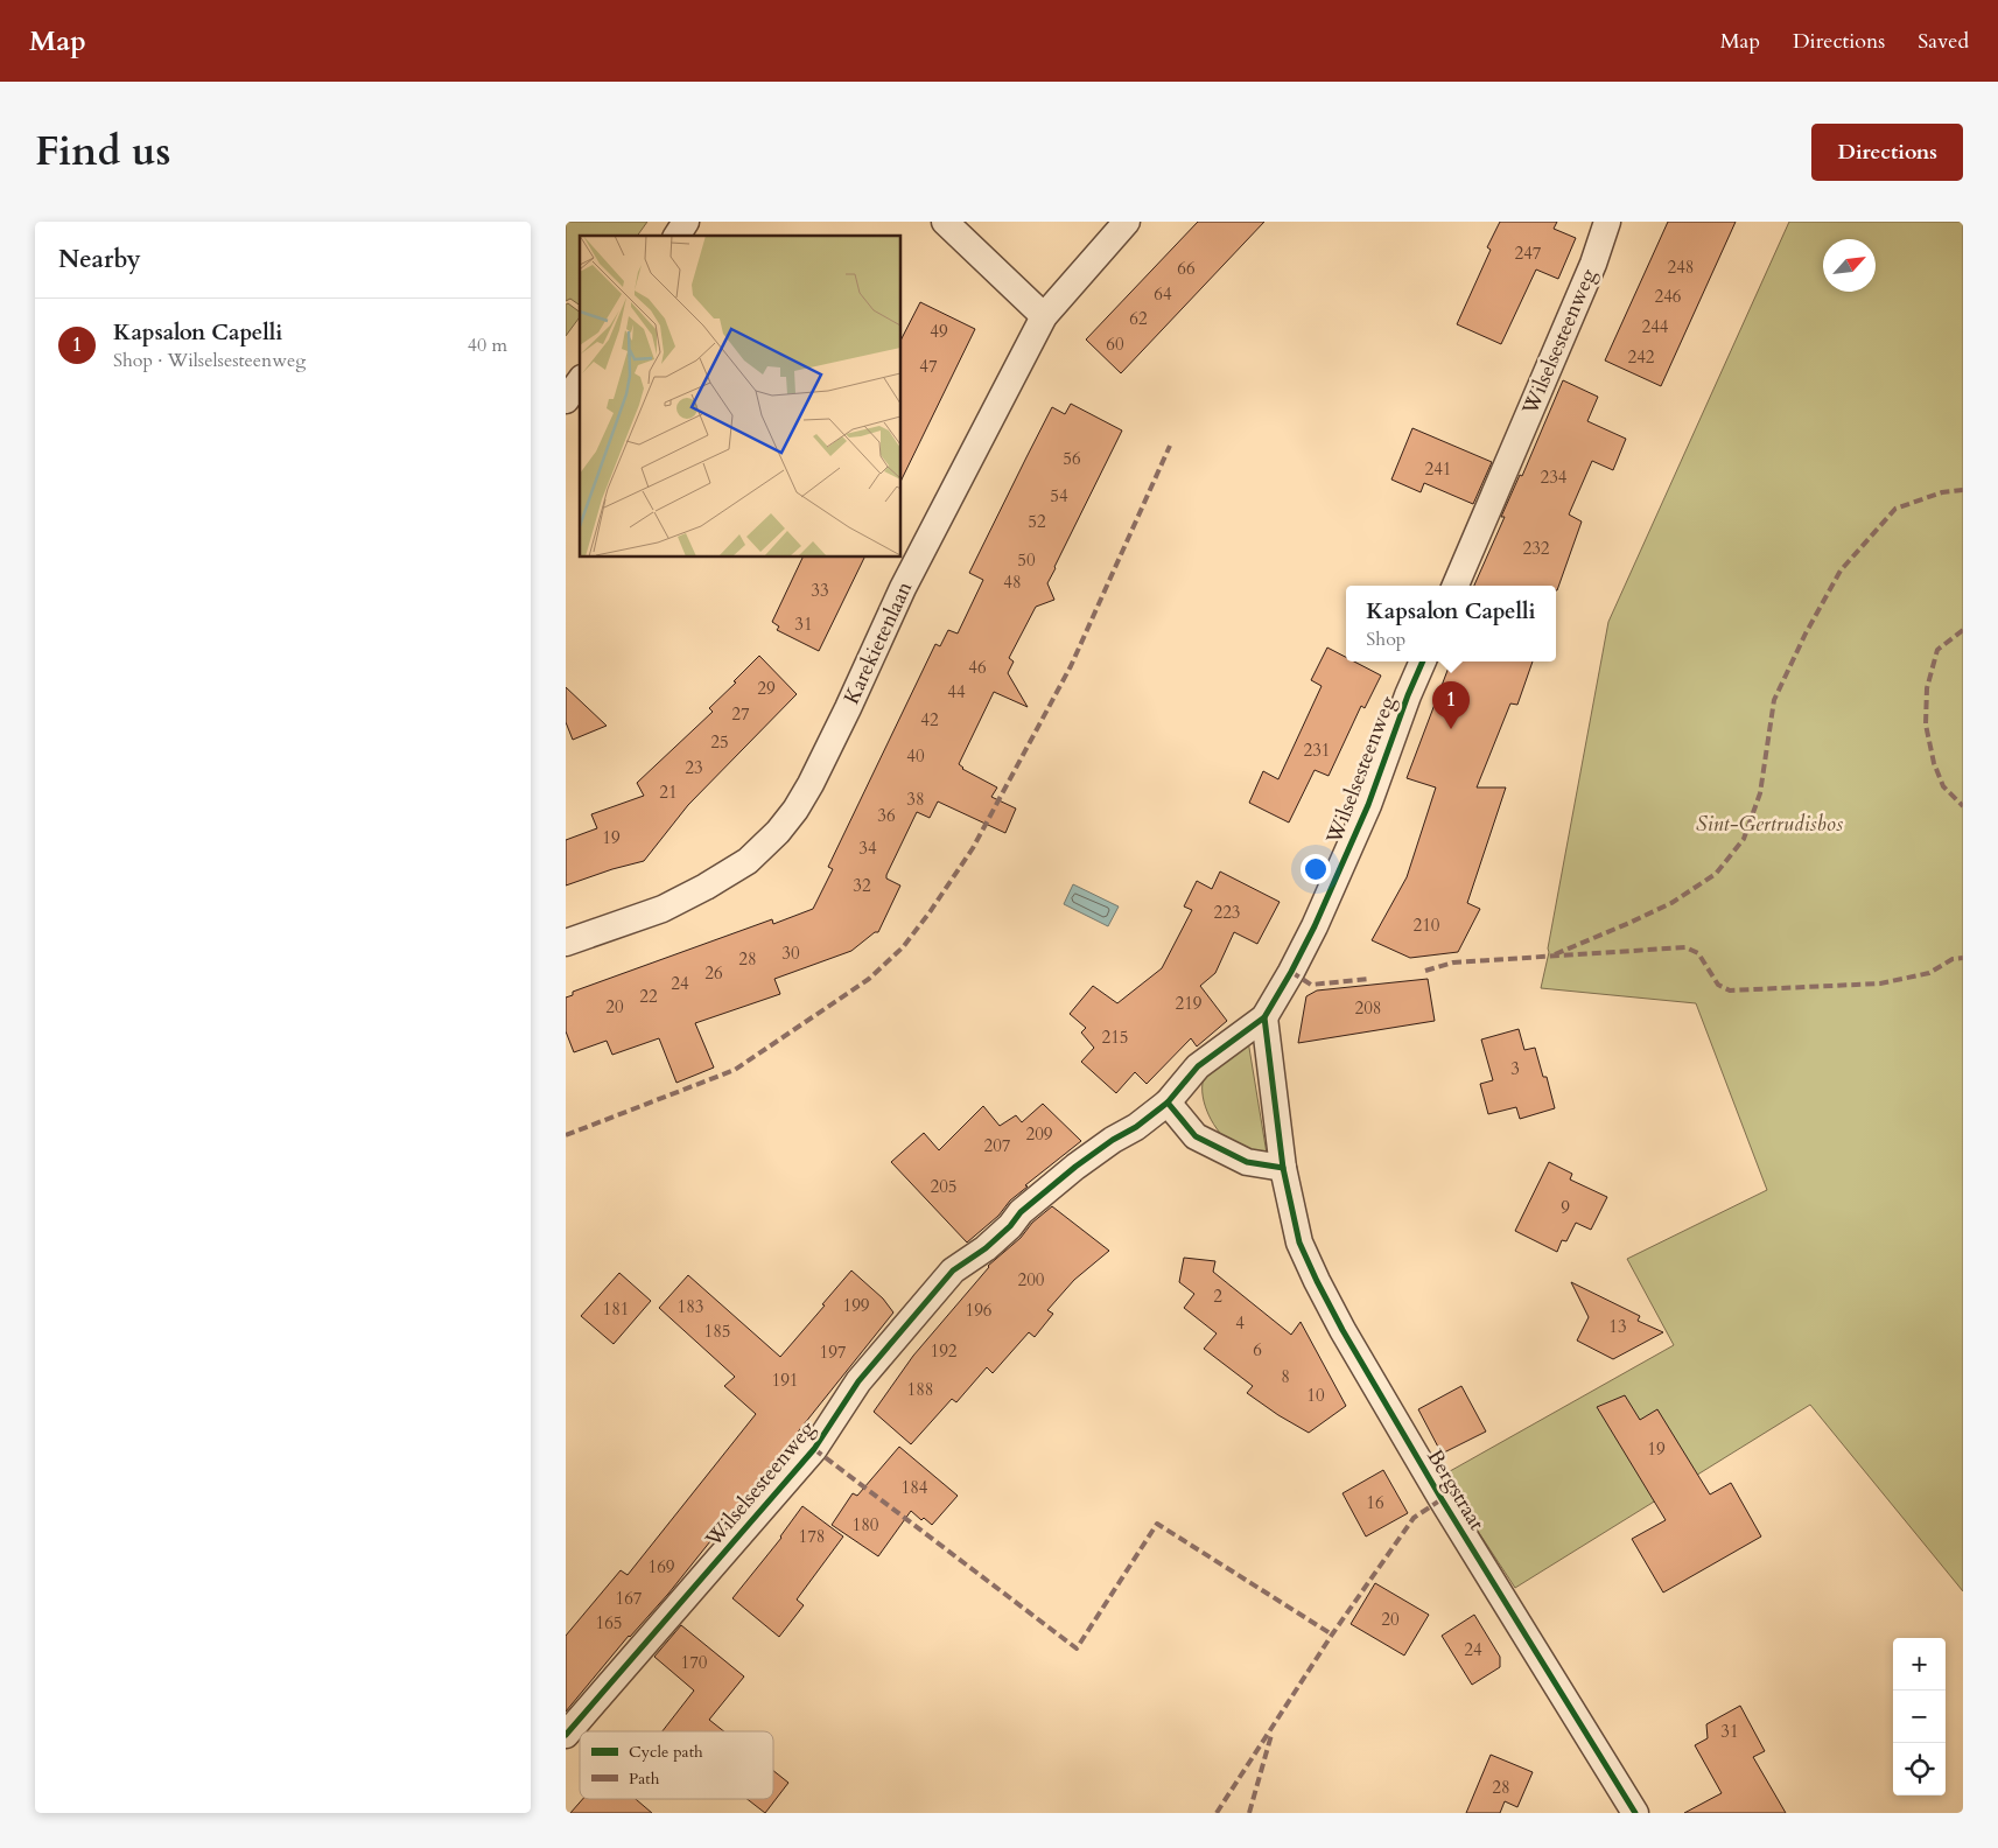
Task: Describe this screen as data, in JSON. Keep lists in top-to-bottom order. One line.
{"streets":{"street":["Wilselsesteenweg","Karekietenlaan","Bergstraat"]},"parks":["Sint-Gertrudisbos"],"house_numbers":["247","248","66","64","246","62","244","49","60","242","47","56","241","234","54","52","232","50","48","33","31","46","29","44","27","42","25","231","40","23","21","38","36","19","34","32","223","210","30","28","26","24","22","219","20","208","215","3","209","207","205","9","200","2","199","183","181","196","4","13","185","6","192","197","8","191","188","10","19","184","16","180","178","169","167","20","165","24","170","31","28"],"legend":["Cycle path","Path"],"north":"top right","page":{"header":"Map","nav":["Map","Directions","Saved"],"title":"Find us","buttons":"Directions","heading":"Nearby","list":[{"mark":"1","name":"Kapsalon Capelli","note":"Shop · Wilselsesteenweg","value":"40 m"}],"popup":["Kapsalon Capelli","Shop"],"pins":"1","map_buttons":["+","−"]}}
